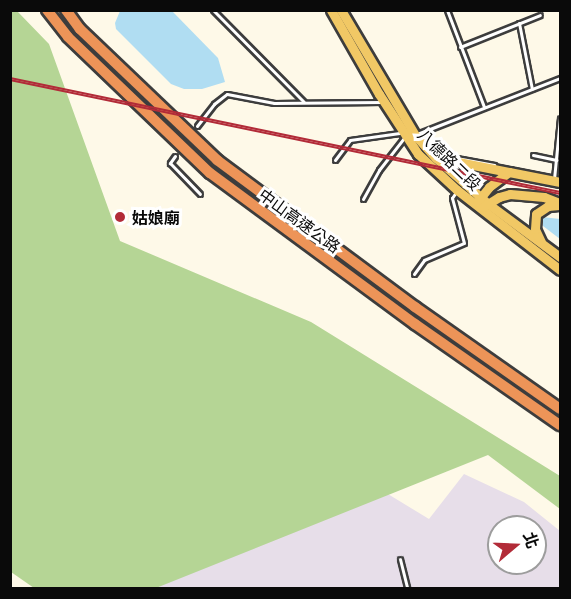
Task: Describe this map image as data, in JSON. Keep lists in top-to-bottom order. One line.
{"streets":{"highway":["中山高速公路"],"main road":["八德路二段"]},"places":["姑娘廟"],"north":"right"}
